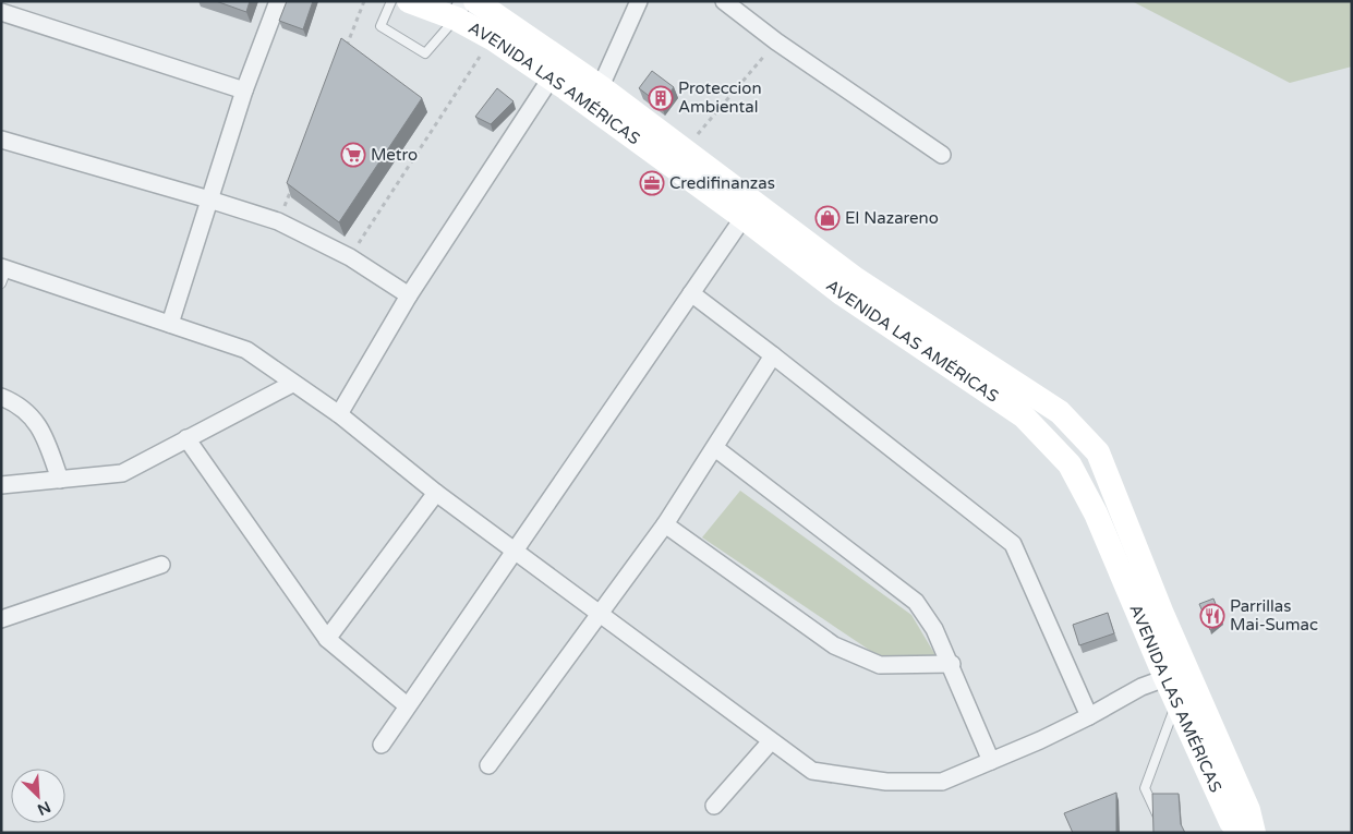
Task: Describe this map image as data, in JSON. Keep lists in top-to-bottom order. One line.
{"streets":{"main road":["AVENIDA LAS AMÉRICAS"]},"places":{"building":["Proteccion Ambiental"],"supermarket":["Metro"],"office":["Credifinanzas"],"shop":["El Nazareno"],"restaurant":["Parrillas Mai-Sumac"]},"north":"bottom right"}
